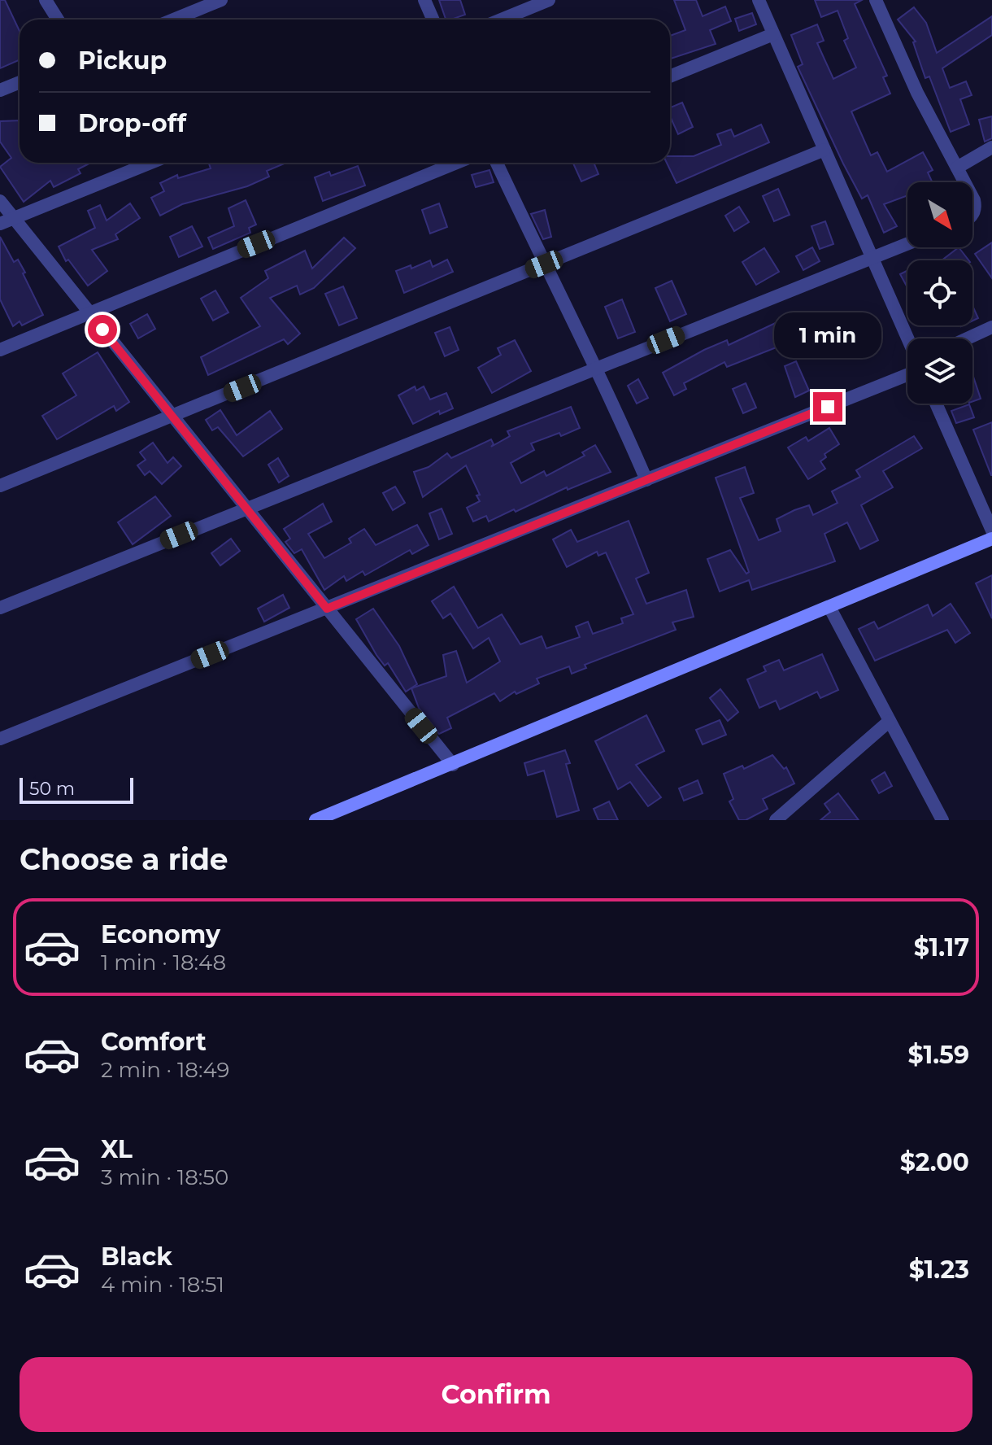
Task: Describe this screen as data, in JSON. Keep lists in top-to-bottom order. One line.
{"scale_bar":"50 m","north":"bottom right","page":{"banner":["Pickup","Drop-off"],"bubble":"1 min","scale":"50 m","heading":"Choose a ride","list":[{"name":"Economy","note":"1 min · 18:48","value":"$1.17"},{"name":"Comfort","note":"2 min · 18:49","value":"$1.59"},{"name":"XL","note":"3 min · 18:50","value":"$2.00"},{"name":"Black","note":"4 min · 18:51","value":"$1.23"}],"buttons":"Confirm"}}
